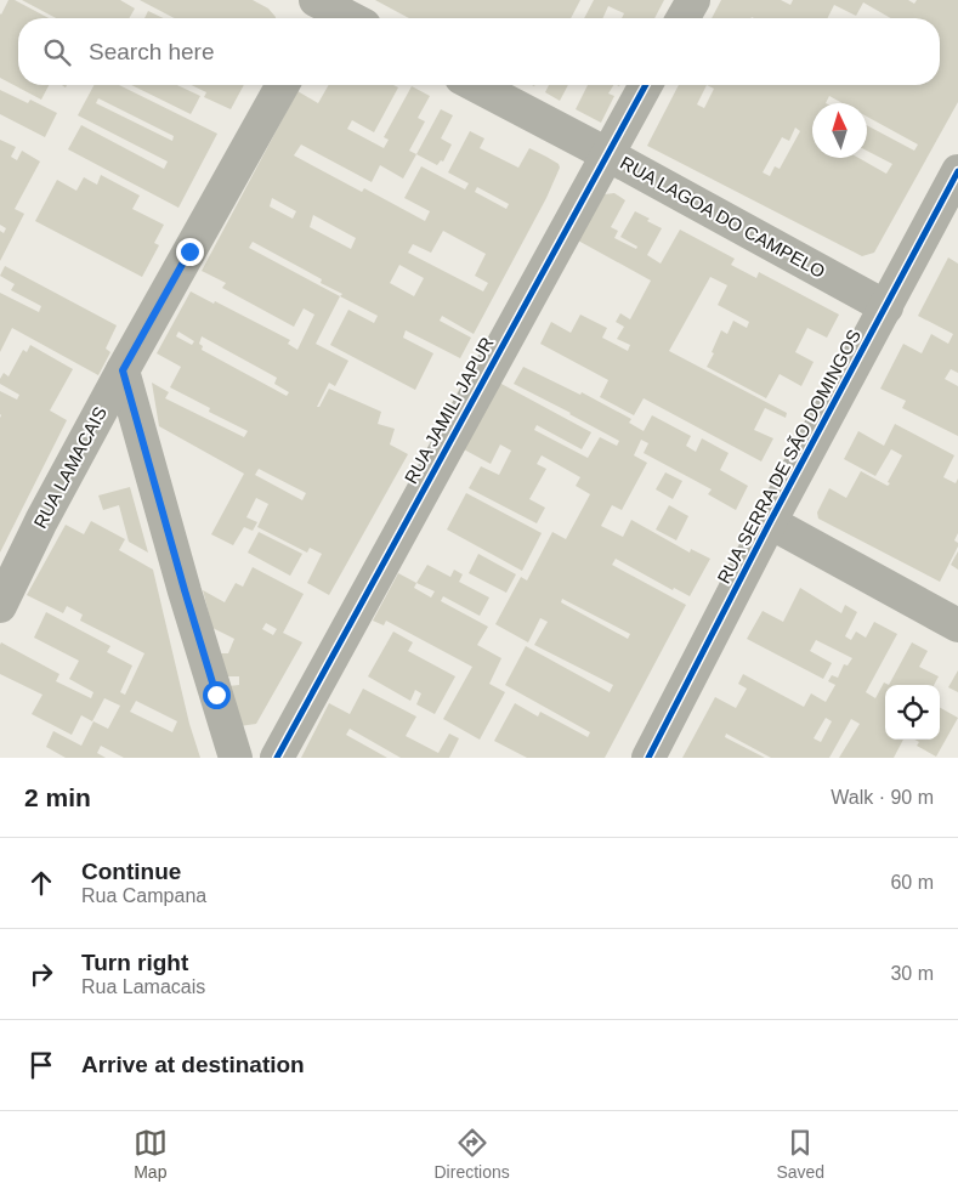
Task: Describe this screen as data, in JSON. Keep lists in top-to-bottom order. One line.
{"streets":{"street":["RUA LAGOA DO CAMPELO","RUA JAMILI JAPUR","RUA SERRA DE SÃO DOMINGOS","RUA LAMACAIS"]},"crossings":[["RUA LAGOA DO CAMPELO","RUA JAMILI JAPUR"],["RUA LAGOA DO CAMPELO","RUA SERRA DE SÃO DOMINGOS"]],"north":"top","page":{"search":"Search here","heading":["2 min","Walk · 90 m"],"list":[["Continue","Rua Campana","60 m"],["Turn right","Rua Lamacais","30 m"],"Arrive at destination"],"nav":["Map","Directions","Saved"]}}
